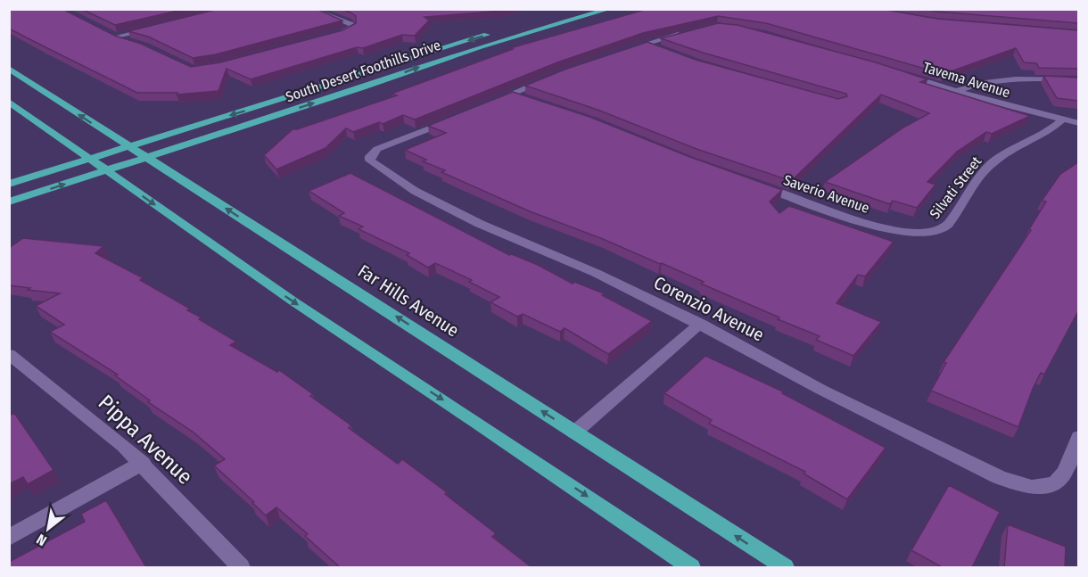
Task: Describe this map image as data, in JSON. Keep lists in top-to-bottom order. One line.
{"streets":{"main road":["South Desert Foothills Drive","Far Hills Avenue"],"street":["Tavema Avenue","Silvati Street","Saverio Avenue","Corenzio Avenue","Pippa Avenue"]},"crossings":[["South Desert Foothills Drive","Far Hills Avenue"],["Tavema Avenue","Silvati Street"],["Silvati Street","Saverio Avenue"]],"north":"bottom left"}
